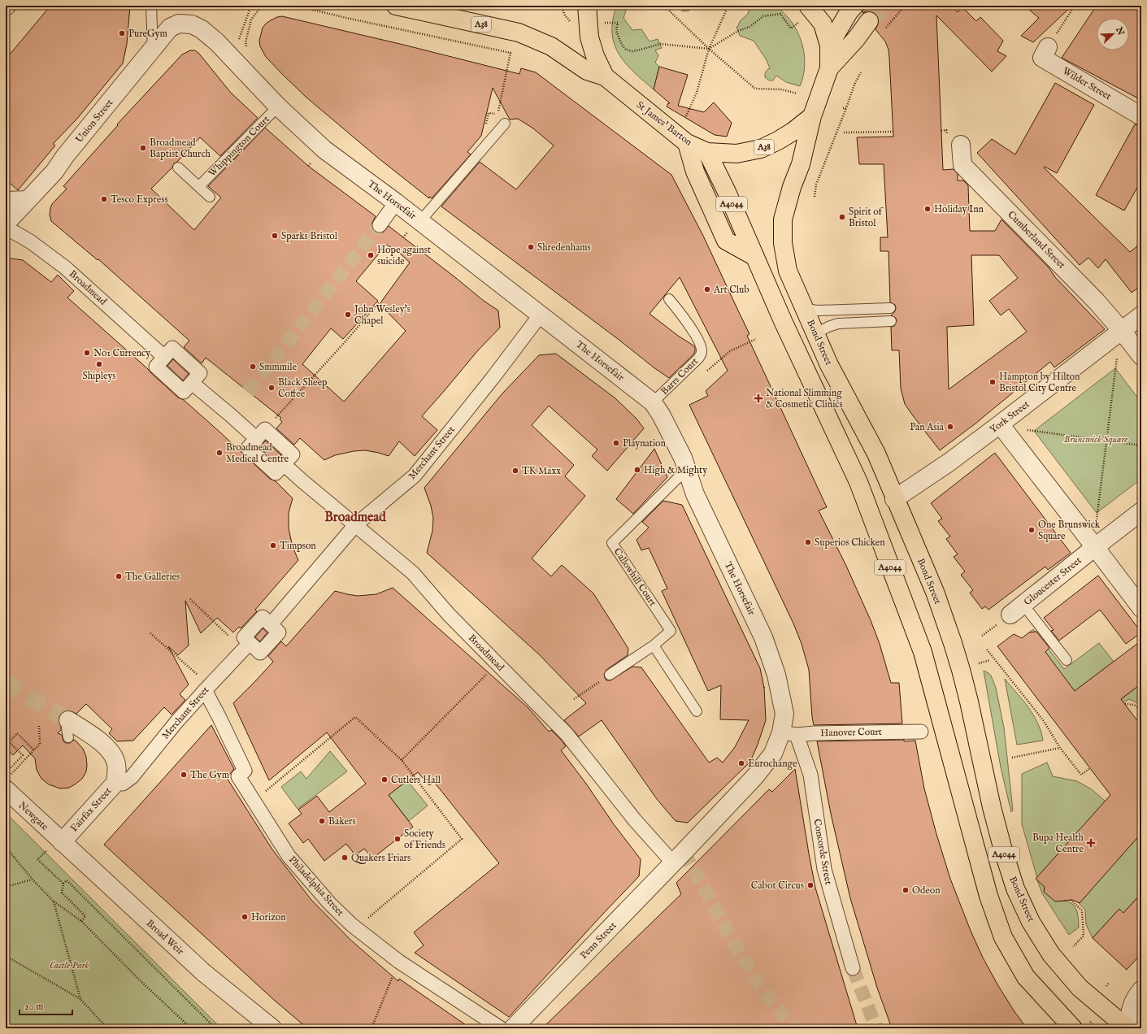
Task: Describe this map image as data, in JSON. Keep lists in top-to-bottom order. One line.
{"streets":{"main road":["A38","St James' Barton","A4044","Bond Street"],"street":["Wilder Street","Union Street","The Horsefair","Cumberland Street","Broadmead","York Street","Merchant Street","Gloucester Street","Hanover Court","Fairfax Street","Newgate","Concorde Street","Philadelphia Street","Broad Weir","Penn Street"],"lane":["Whippington Court","Barrs Court","Callowhill Court"]},"crossings":[["A38","St James' Barton"],["Union Street","The Horsefair"],["Union Street","Broadmead"],["St James' Barton","A4044"],["St James' Barton","Bond Street"],["Whippington Court","The Horsefair"],["The Horsefair","Broadmead"],["The Horsefair","Barrs Court"],["The Horsefair","Merchant Street"],["The Horsefair","Callowhill Court"],["The Horsefair","Hanover Court"],["The Horsefair","Concorde Street"],["The Horsefair","Penn Street"],["Cumberland Street","York Street"],["Broadmead","Merchant Street"],["Broadmead","Penn Street"],["Bond Street","York Street"],["Merchant Street","Philadelphia Street"],["Hanover Court","Concorde Street"],["Fairfax Street","Newgate"],["Fairfax Street","Broad Weir"],["Newgate","Broad Weir"]],"districts":["Broadmead"],"parks":["Brunswick Square","Castle Park"],"places":{"other":["PureGym","Broadmead Baptist Church","Tesco Express","Holiday Inn","Spirit of Bristol","Sparks Bristol","Shredenhams","Hope against suicide","Art Club","John Wesley's Chapel","No1 Currency","Shipleys","Smmmile","Hampton by Hilton Bristol City Centre","Black Sheep Coffee","Pan Asia","Playnation","Broadmead Medical Centre","High & Mighty","TK Maxx","One Brunswick Square","Superios Chicken","Timpson","The Galleries","Eurochange","The Gym","Cutlers Hall","Bakers","Society of Friends","Quakers Friars","Cabot Circus","Odeon","Horizon"],"health":["National Slimming & Cosmetic Clinics","Bupa Health Centre"]},"scale_bar":"20 m","north":"top right"}
